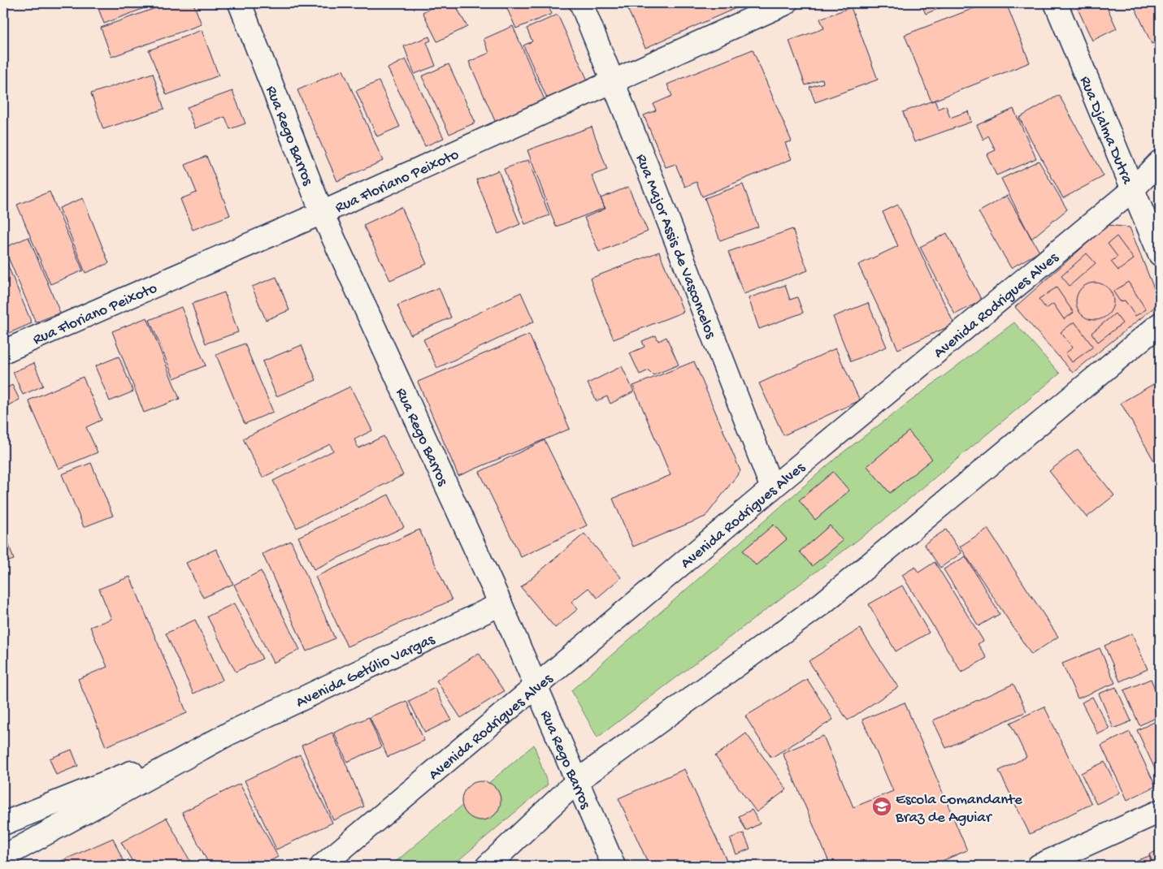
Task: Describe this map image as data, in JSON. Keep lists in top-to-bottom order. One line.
{"streets":{"street":["Rua Djalma Dutra","Rua Rego Barros","Rua Floriano Peixoto","Rua Major Assis de Vasconcelos","Avenida Rodrigues Alves","Avenida Getúlio Vargas"]},"crossings":[["Rua Djalma Dutra","Avenida Rodrigues Alves"],["Rua Rego Barros","Rua Floriano Peixoto"],["Rua Rego Barros","Avenida Rodrigues Alves"],["Rua Rego Barros","Avenida Getúlio Vargas"],["Rua Floriano Peixoto","Rua Major Assis de Vasconcelos"],["Rua Major Assis de Vasconcelos","Avenida Rodrigues Alves"]],"places":{"school or university":["Escola Comandante Braz de Aguiar"]}}
